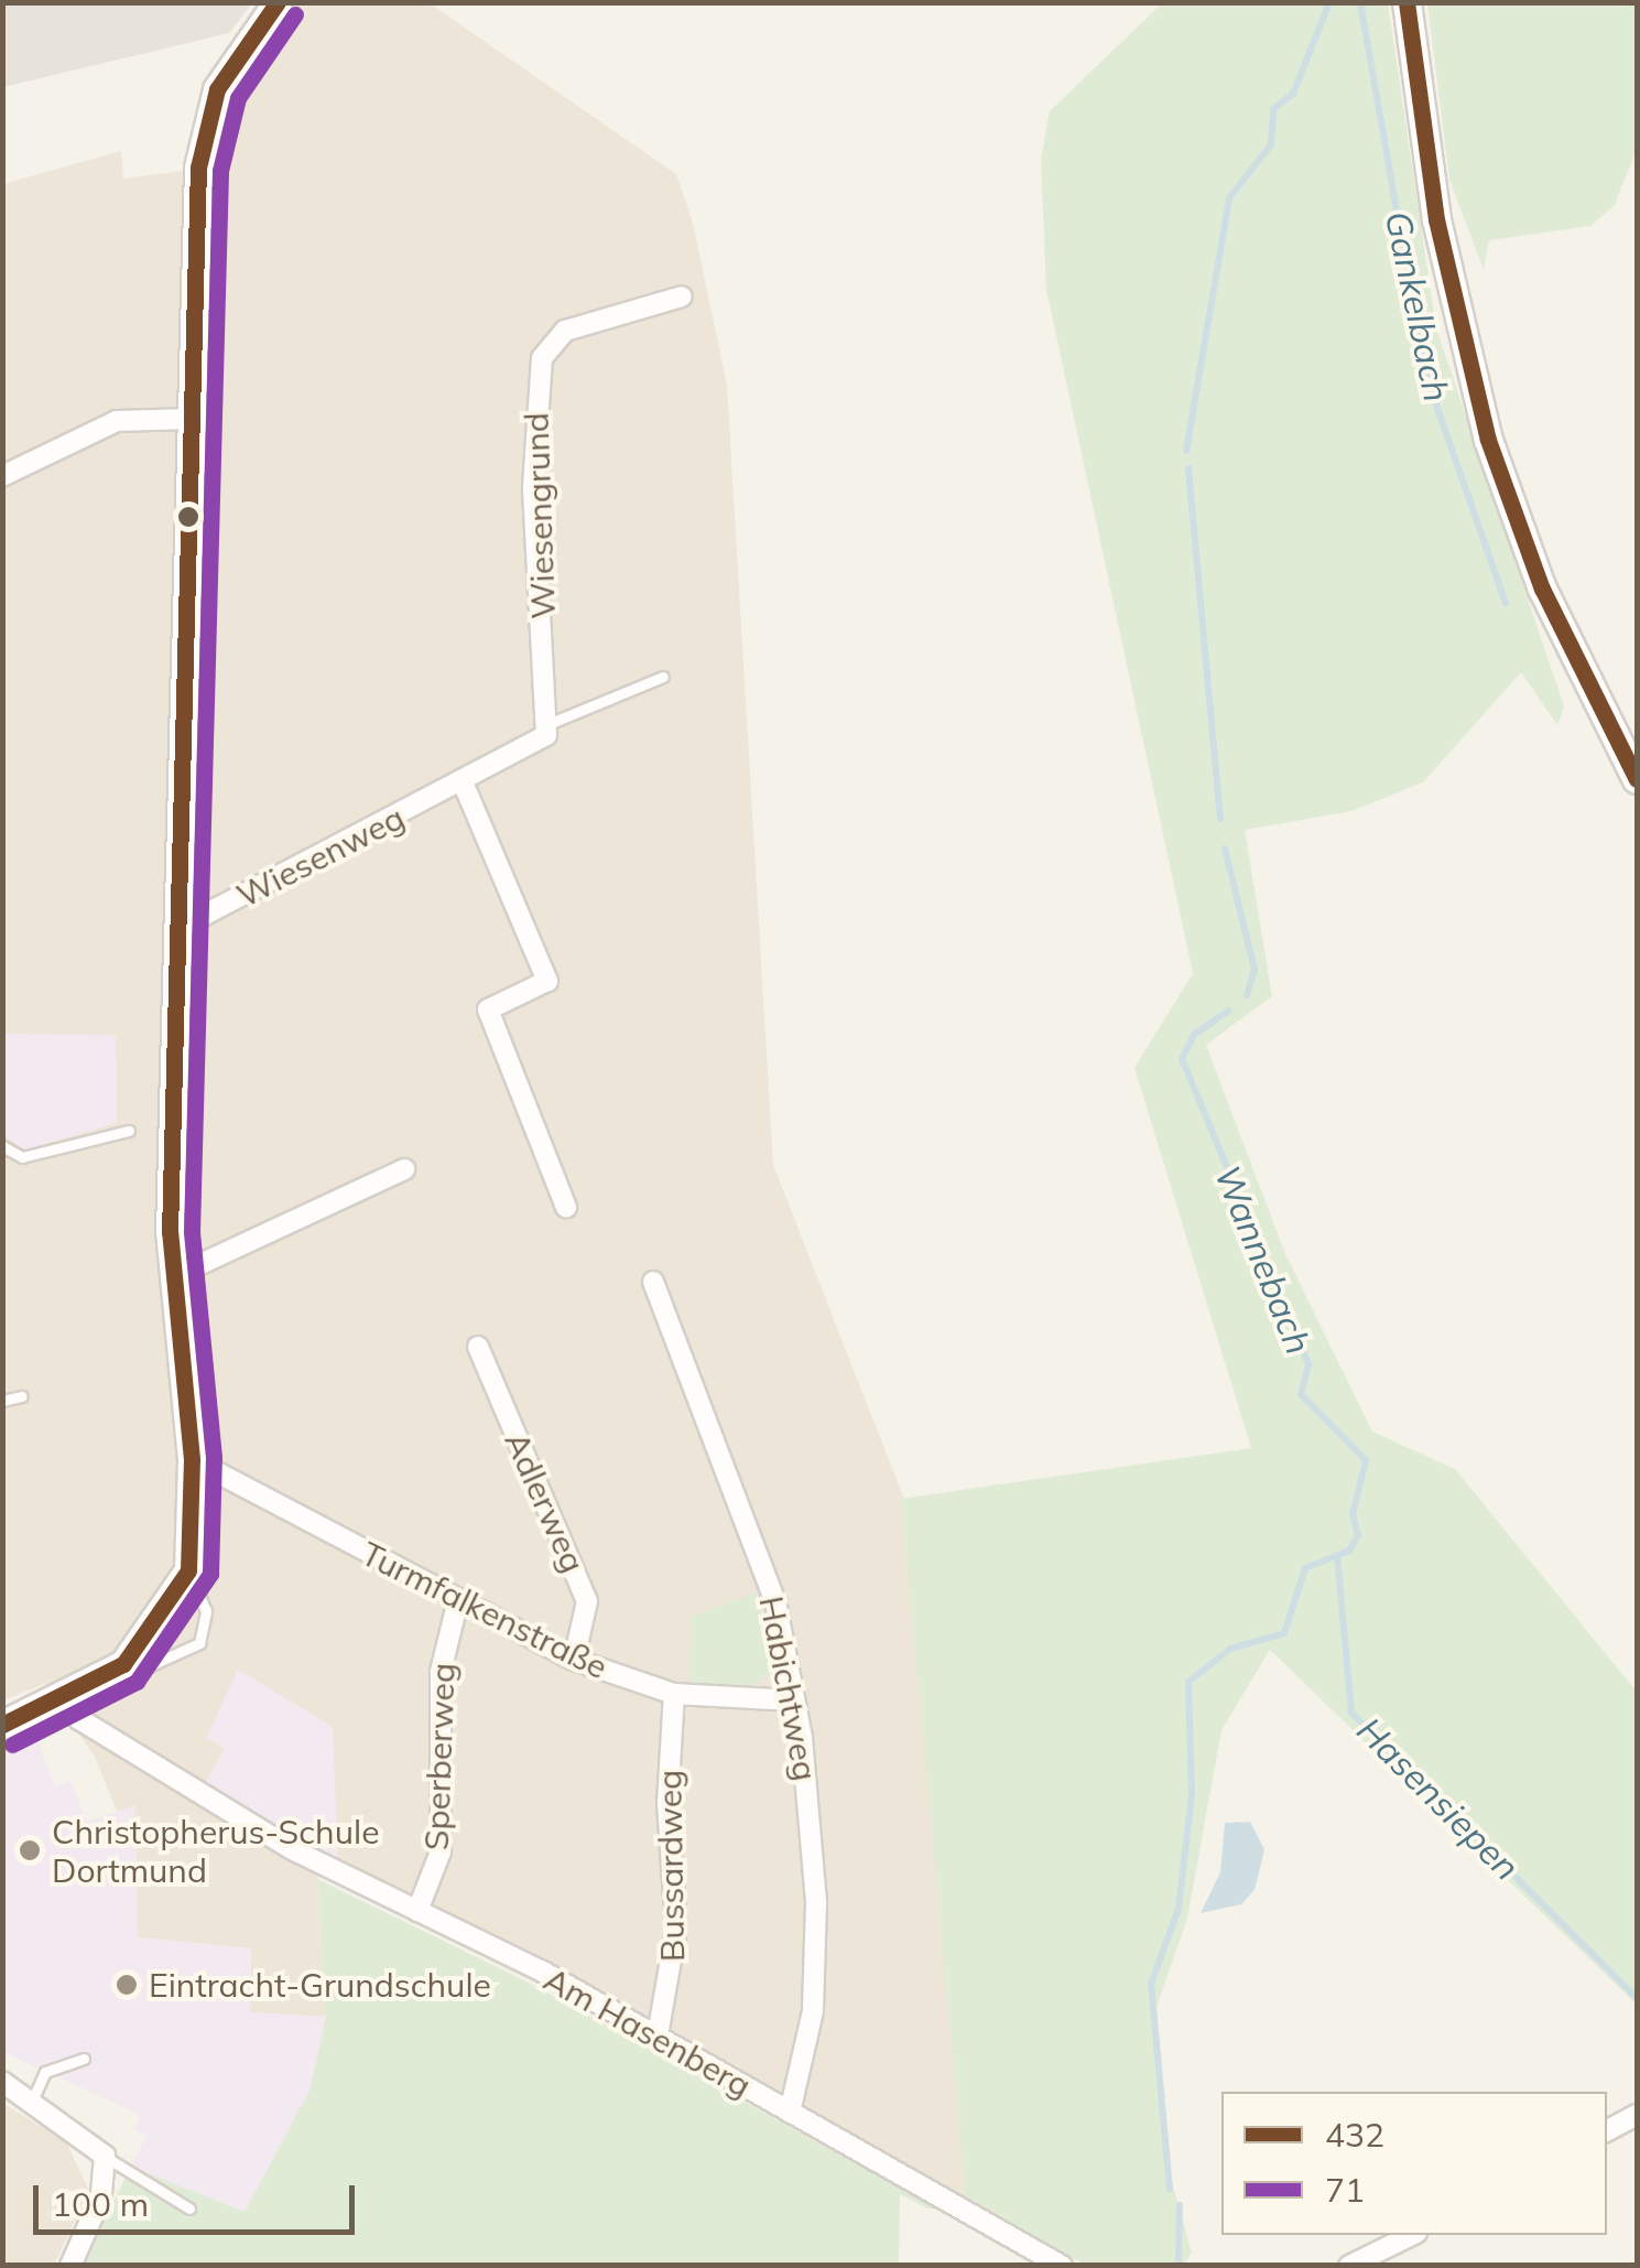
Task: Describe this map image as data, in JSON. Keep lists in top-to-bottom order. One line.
{"streets":{"street":["Wiesengrund","Wiesenweg","Adlerweg","Turmfalkenstraße","Habichtweg","Sperberweg","Bussardweg","Am Hasenberg"]},"crossings":[["Adlerweg","Turmfalkenstraße"],["Turmfalkenstraße","Habichtweg"],["Turmfalkenstraße","Sperberweg"],["Turmfalkenstraße","Bussardweg"],["Habichtweg","Am Hasenberg"],["Sperberweg","Am Hasenberg"],["Bussardweg","Am Hasenberg"]],"water":["Gankelbach","Wannebach","Hasensiepen"],"places":["Christopherus-Schule Dortmund","Eintracht-Grundschule"],"lines":["transit line 432","transit line 71"],"legend":["432","71"],"scale_bar":"100 m"}
